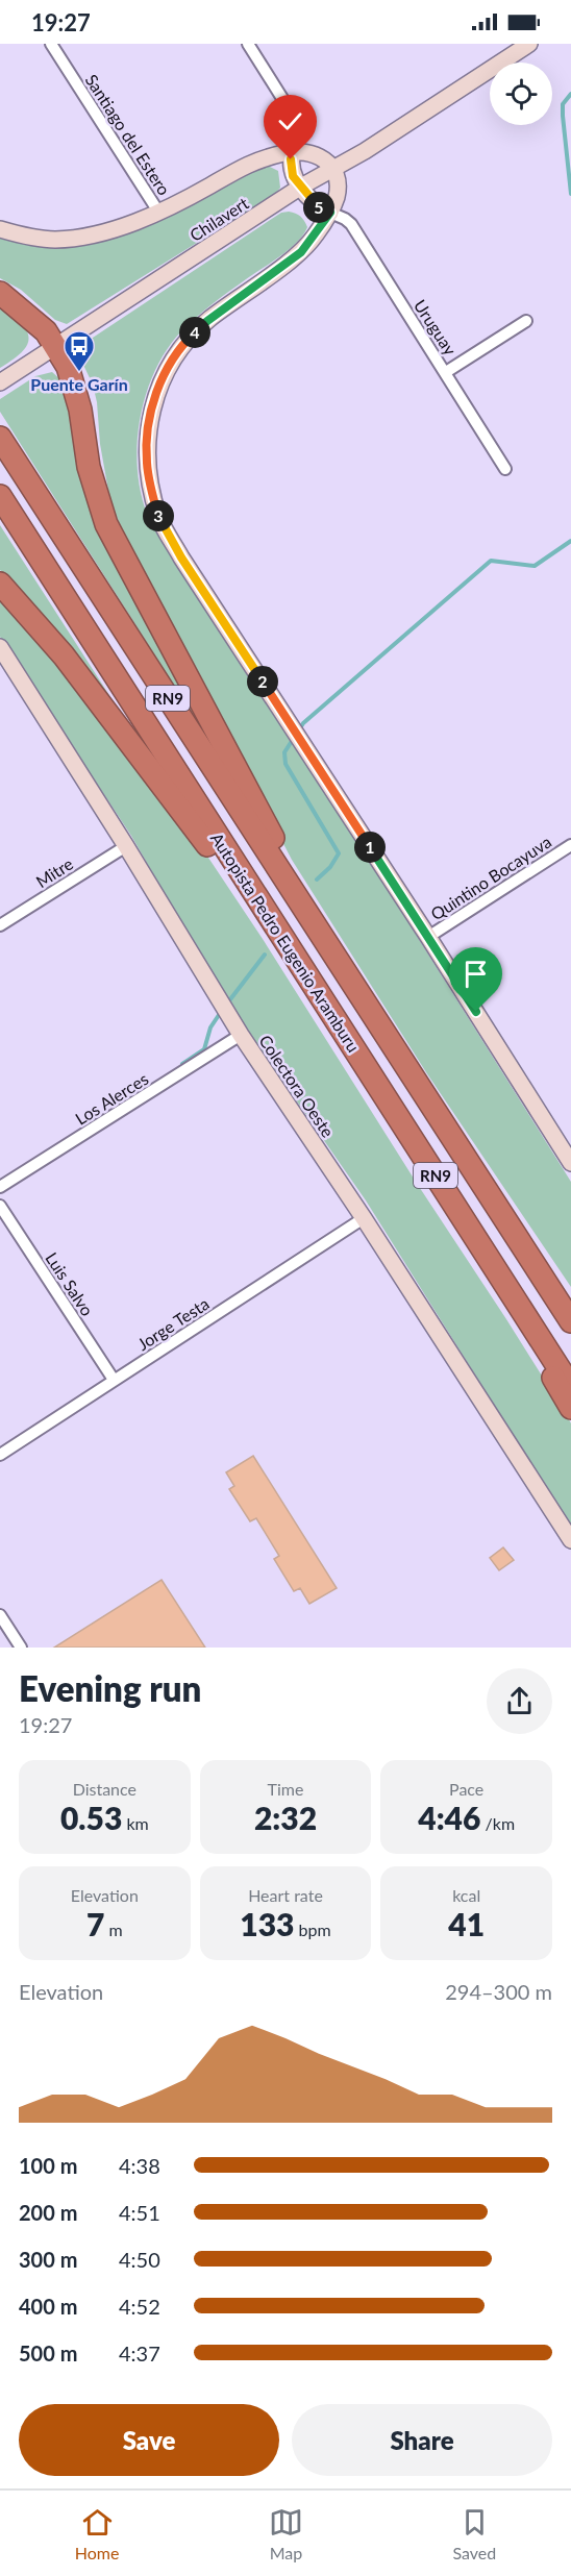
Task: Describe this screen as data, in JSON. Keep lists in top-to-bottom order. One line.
{"streets":{"highway":["RN9","Autopista Pedro Eugenio Aramburu"],"street":["Santiago del Estero","Chilavert","Uruguay","Mitre","Quintino Bocayuva","Colectora Oeste","Los Alerces","Luis Salvo","Jorge Testa"]},"crossings":[["Mitre","Colectora Oeste"],["Colectora Oeste","Los Alerces"],["Colectora Oeste","Jorge Testa"],["Luis Salvo","Jorge Testa"]],"places":{"bus stop":["Puente Garín"]},"page":{"status":"19:27","pins":["5","4","3","2","1"],"heading":["Evening run","19:27"],"stats":[["Distance","0.53 km"],["Time","2:32"],["Pace","4:46 /km"],["Elevation","7 m"],["Heart rate","133 bpm"],["kcal","41"]],"chart":["Elevation","294–300 m"],"list":[{"name":"100 m","note":"4:38"},{"name":"200 m","note":"4:51"},{"name":"300 m","note":"4:50"},{"name":"400 m","note":"4:52"},{"name":"500 m","note":"4:37"}],"buttons":["Save","Share"],"tabs":["Home","Map","Saved"]}}
